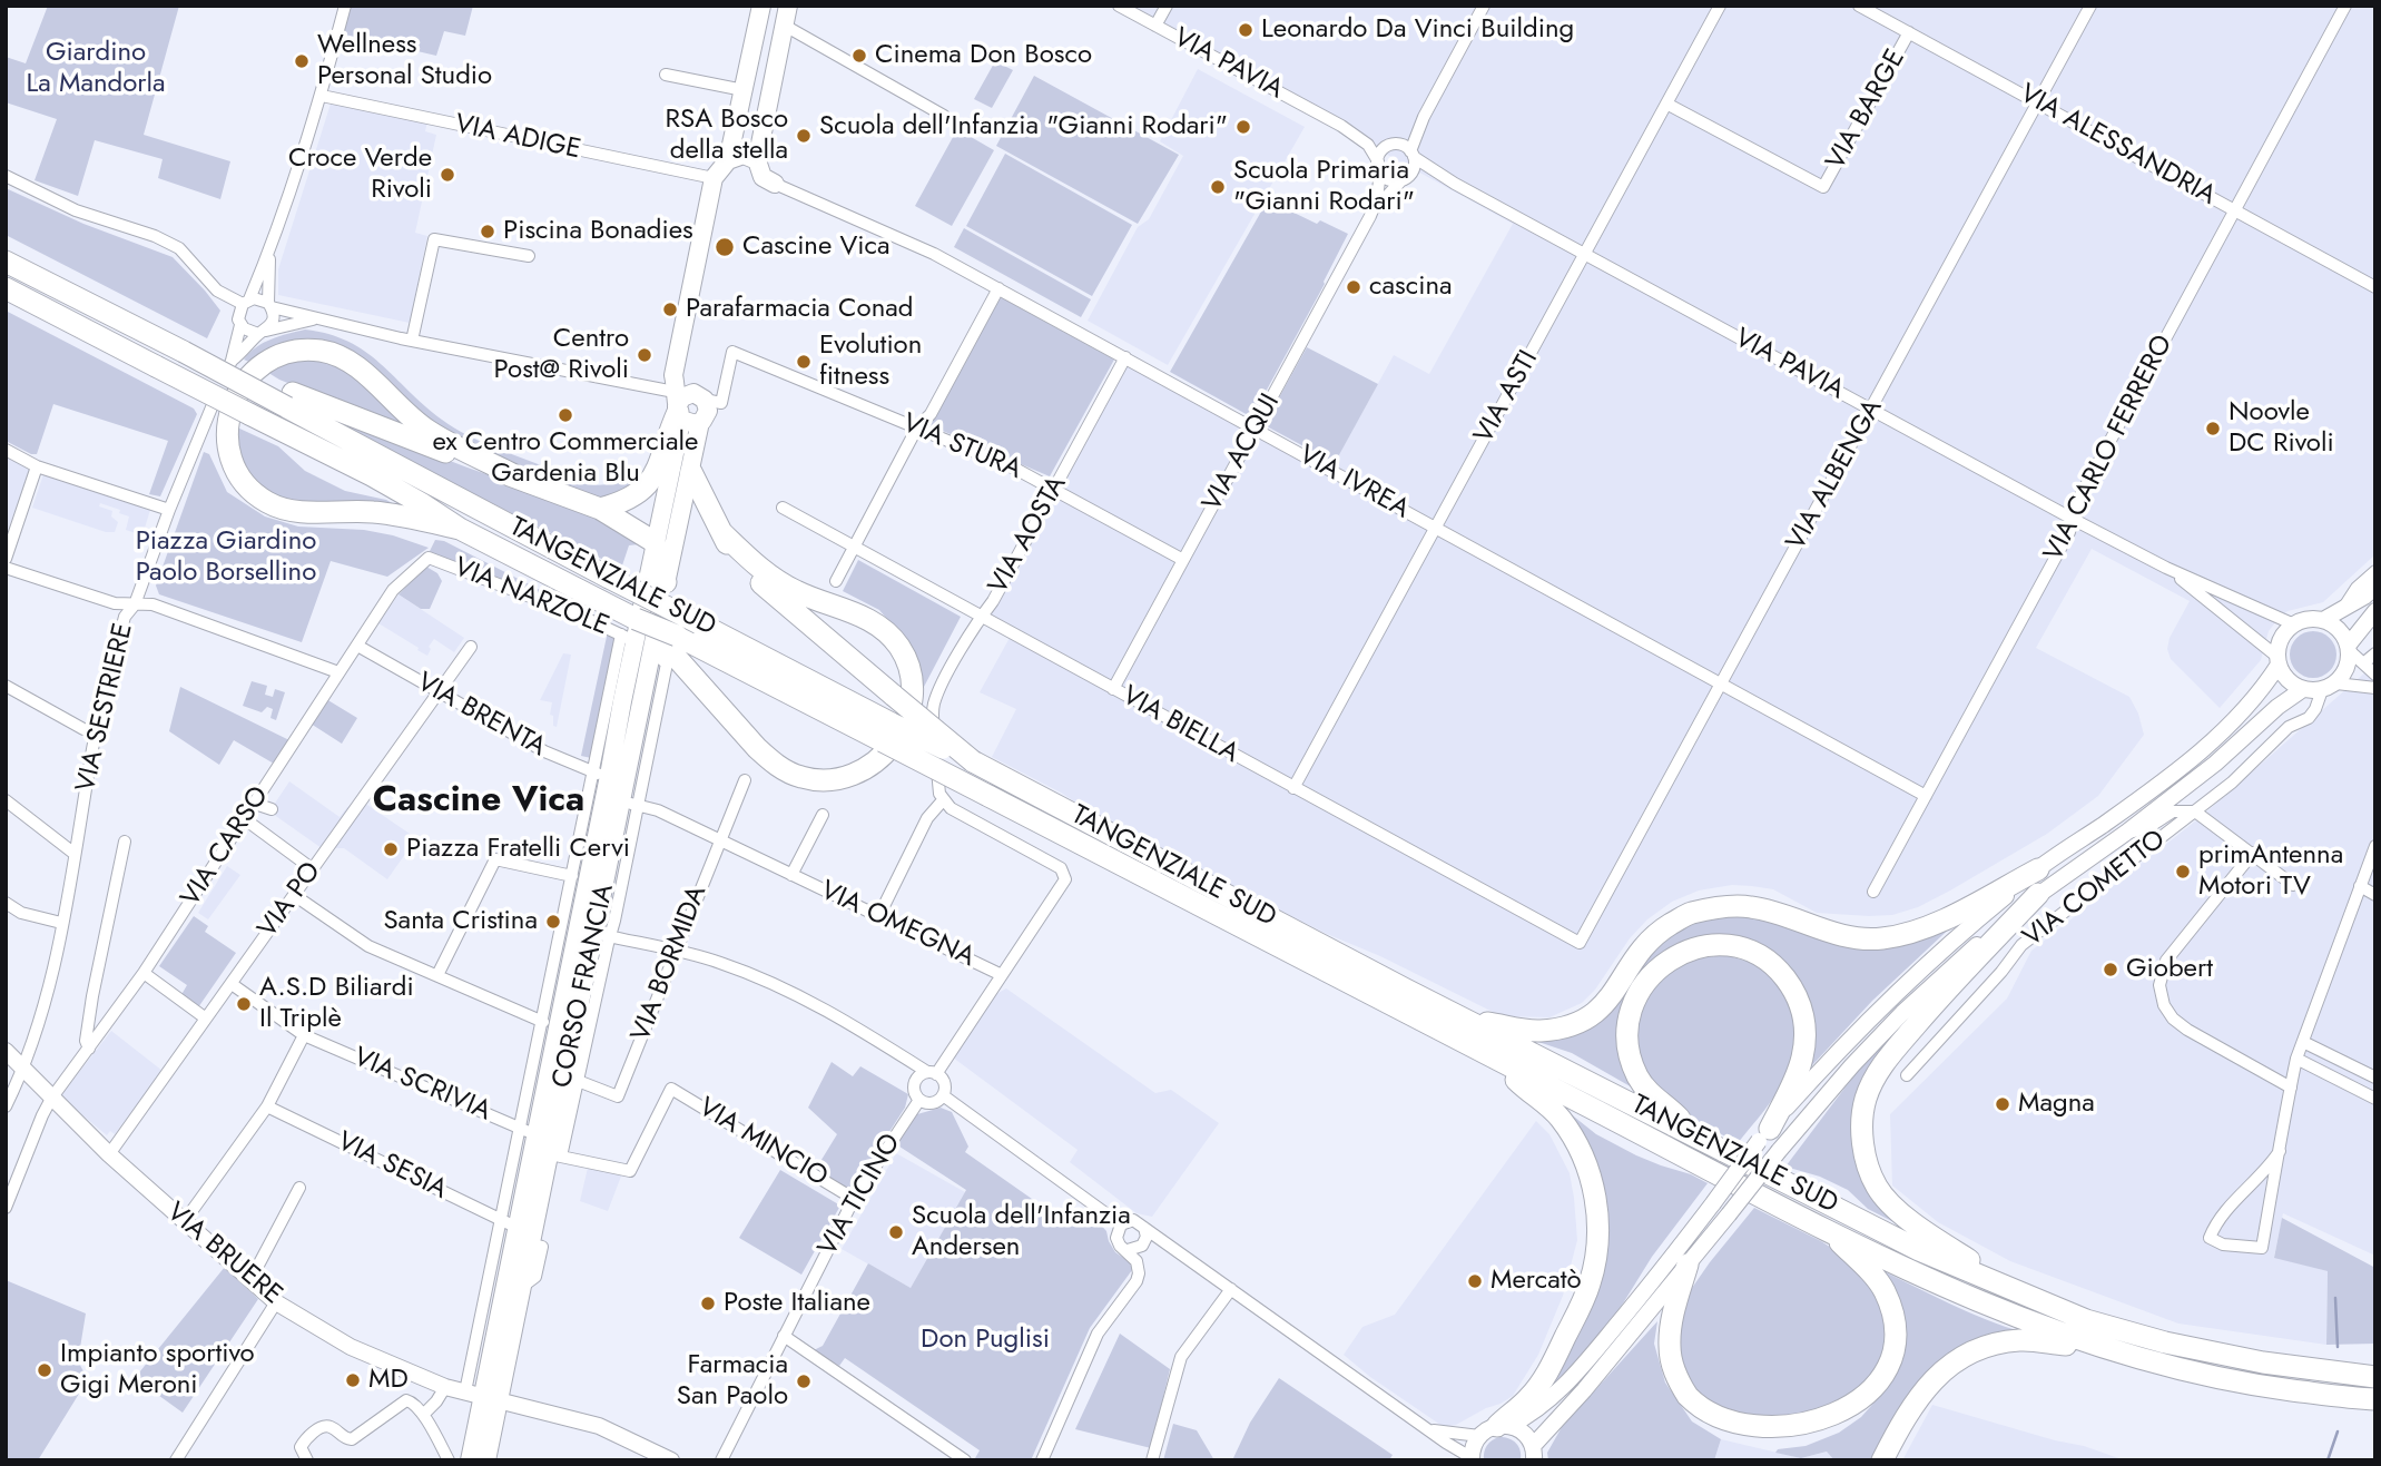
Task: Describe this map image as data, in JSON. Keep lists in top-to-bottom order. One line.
{"streets":{"highway":["TANGENZIALE SUD"],"main road":["CORSO FRANCIA","VIA BRUERE"],"street":["VIA PAVIA","VIA BARGE","VIA ADIGE","VIA ALESSANDRIA","VIA ASTI","VIA STURA","VIA CARLO FERRERO","VIA ACQUI","VIA ALBENGA","VIA IVREA","VIA AOSTA","VIA NARZOLE","VIA SESTRIERE","VIA BRENTA","VIA BIELLA","VIA CARSO","VIA COMETTO","VIA PO","VIA OMEGNA","VIA BORMIDA","VIA SCRIVIA","VIA MINCIO","VIA SESIA","VIA TICINO"]},"crossings":[["VIA PAVIA","VIA ASTI"],["VIA PAVIA","VIA CARLO FERRERO"],["VIA PAVIA","VIA ACQUI"],["VIA PAVIA","VIA ALBENGA"],["VIA PAVIA","VIA COMETTO"],["VIA BARGE","VIA ALESSANDRIA"],["VIA BARGE","VIA ASTI"],["VIA ADIGE","CORSO FRANCIA"],["VIA ALESSANDRIA","VIA CARLO FERRERO"],["VIA ALESSANDRIA","VIA ALBENGA"],["VIA ASTI","VIA IVREA"],["VIA ASTI","VIA BIELLA"],["VIA STURA","VIA ACQUI"],["VIA STURA","VIA AOSTA"],["VIA STURA","CORSO FRANCIA"],["VIA CARLO FERRERO","VIA IVREA"],["VIA ACQUI","VIA IVREA"],["VIA ACQUI","VIA BIELLA"],["VIA ALBENGA","VIA IVREA"],["VIA ALBENGA","VIA BIELLA"],["VIA IVREA","VIA AOSTA"],["VIA AOSTA","VIA BIELLA"],["TANGENZIALE SUD","VIA NARZOLE"],["TANGENZIALE SUD","CORSO FRANCIA"],["VIA NARZOLE","VIA CARSO"],["VIA NARZOLE","CORSO FRANCIA"],["VIA SESTRIERE","VIA BRUERE"],["VIA BRENTA","VIA CARSO"],["VIA BRENTA","VIA PO"],["VIA BRENTA","CORSO FRANCIA"],["VIA CARSO","VIA BRUERE"],["VIA PO","VIA SCRIVIA"],["VIA PO","VIA BRUERE"],["VIA OMEGNA","VIA BORMIDA"],["VIA OMEGNA","CORSO FRANCIA"],["VIA BORMIDA","CORSO FRANCIA"],["CORSO FRANCIA","VIA SCRIVIA"],["CORSO FRANCIA","VIA MINCIO"],["CORSO FRANCIA","VIA SESIA"],["CORSO FRANCIA","VIA BRUERE"],["VIA MINCIO","VIA TICINO"]],"districts":["Cascine Vica"],"parks":["Giardino La Mandorla","Piazza Giardino Paolo Borsellino","Don Puglisi"],"places":["Leonardo Da Vinci Building","Cinema Don Bosco","Wellness Personal Studio","Scuola dell'Infanzia \"Gianni Rodari\"","RSA Bosco della stella","Croce Verde Rivoli","Scuola Primaria \"Gianni Rodari\"","Piscina Bonadies","Cascine Vica","cascina","Parafarmacia Conad","Centro Post@ Rivoli","Evolution fitness","ex Centro Commerciale Gardenia Blu","Noovle DC Rivoli","Piazza Fratelli Cervi","primAntenna Motori TV","Santa Cristina","Giobert","A.S.D Biliardi Il Triplè","Magna","Scuola dell'Infanzia Andersen","Mercatò","Poste Italiane","Impianto sportivo Gigi Meroni","MD","Farmacia San Paolo"]}
